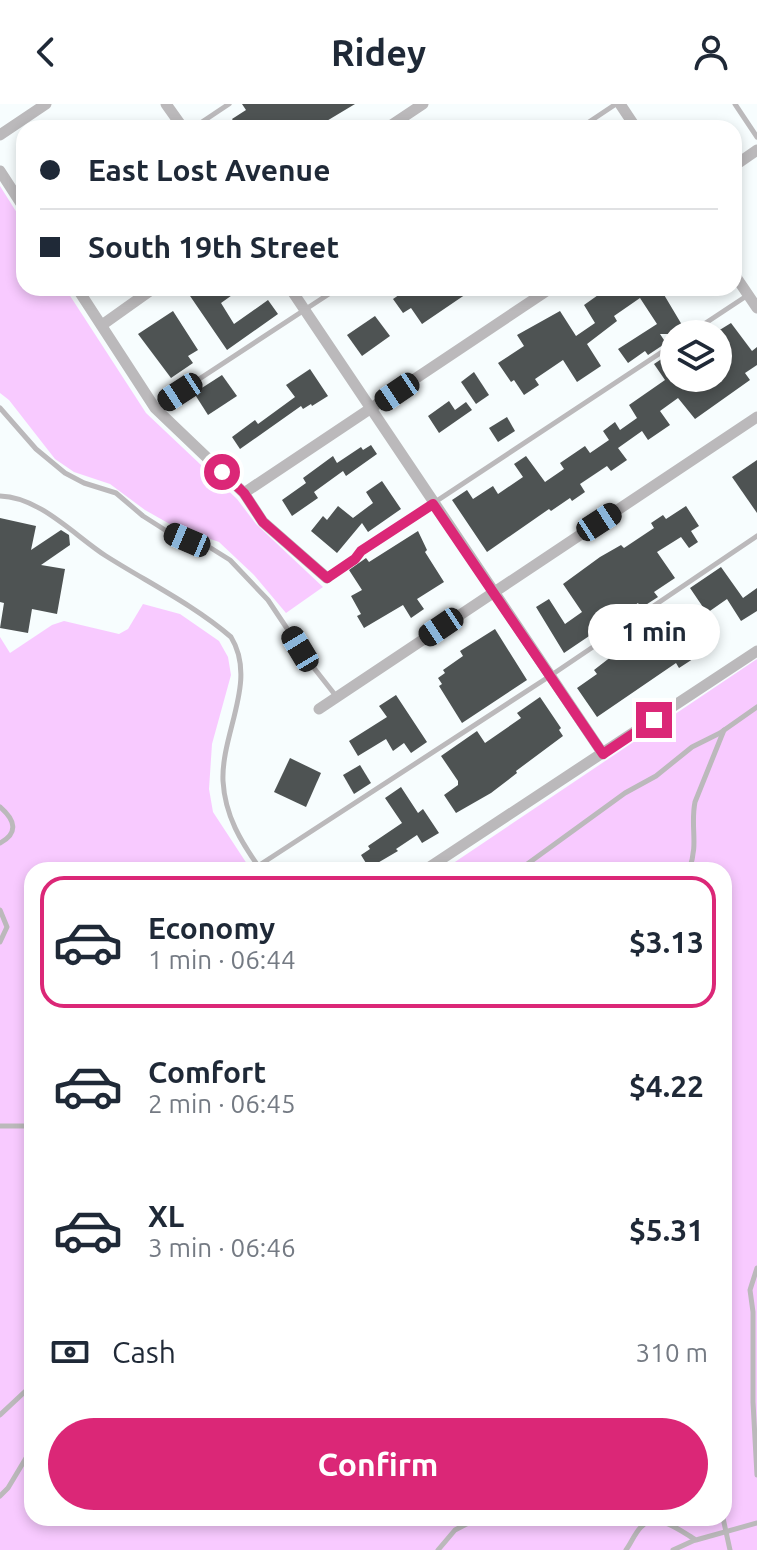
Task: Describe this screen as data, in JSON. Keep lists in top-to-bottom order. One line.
{"page":{"header":"Ridey","banner":["East Lost Avenue","South 19th Street"],"bubble":"1 min","list":[{"name":"Economy","note":"1 min · 06:44","value":"$3.13"},{"name":"Comfort","note":"2 min · 06:45","value":"$4.22"},{"name":"XL","note":"3 min · 06:46","value":"$5.31"}],"pay":["Cash","310 m"],"buttons":"Confirm"}}
